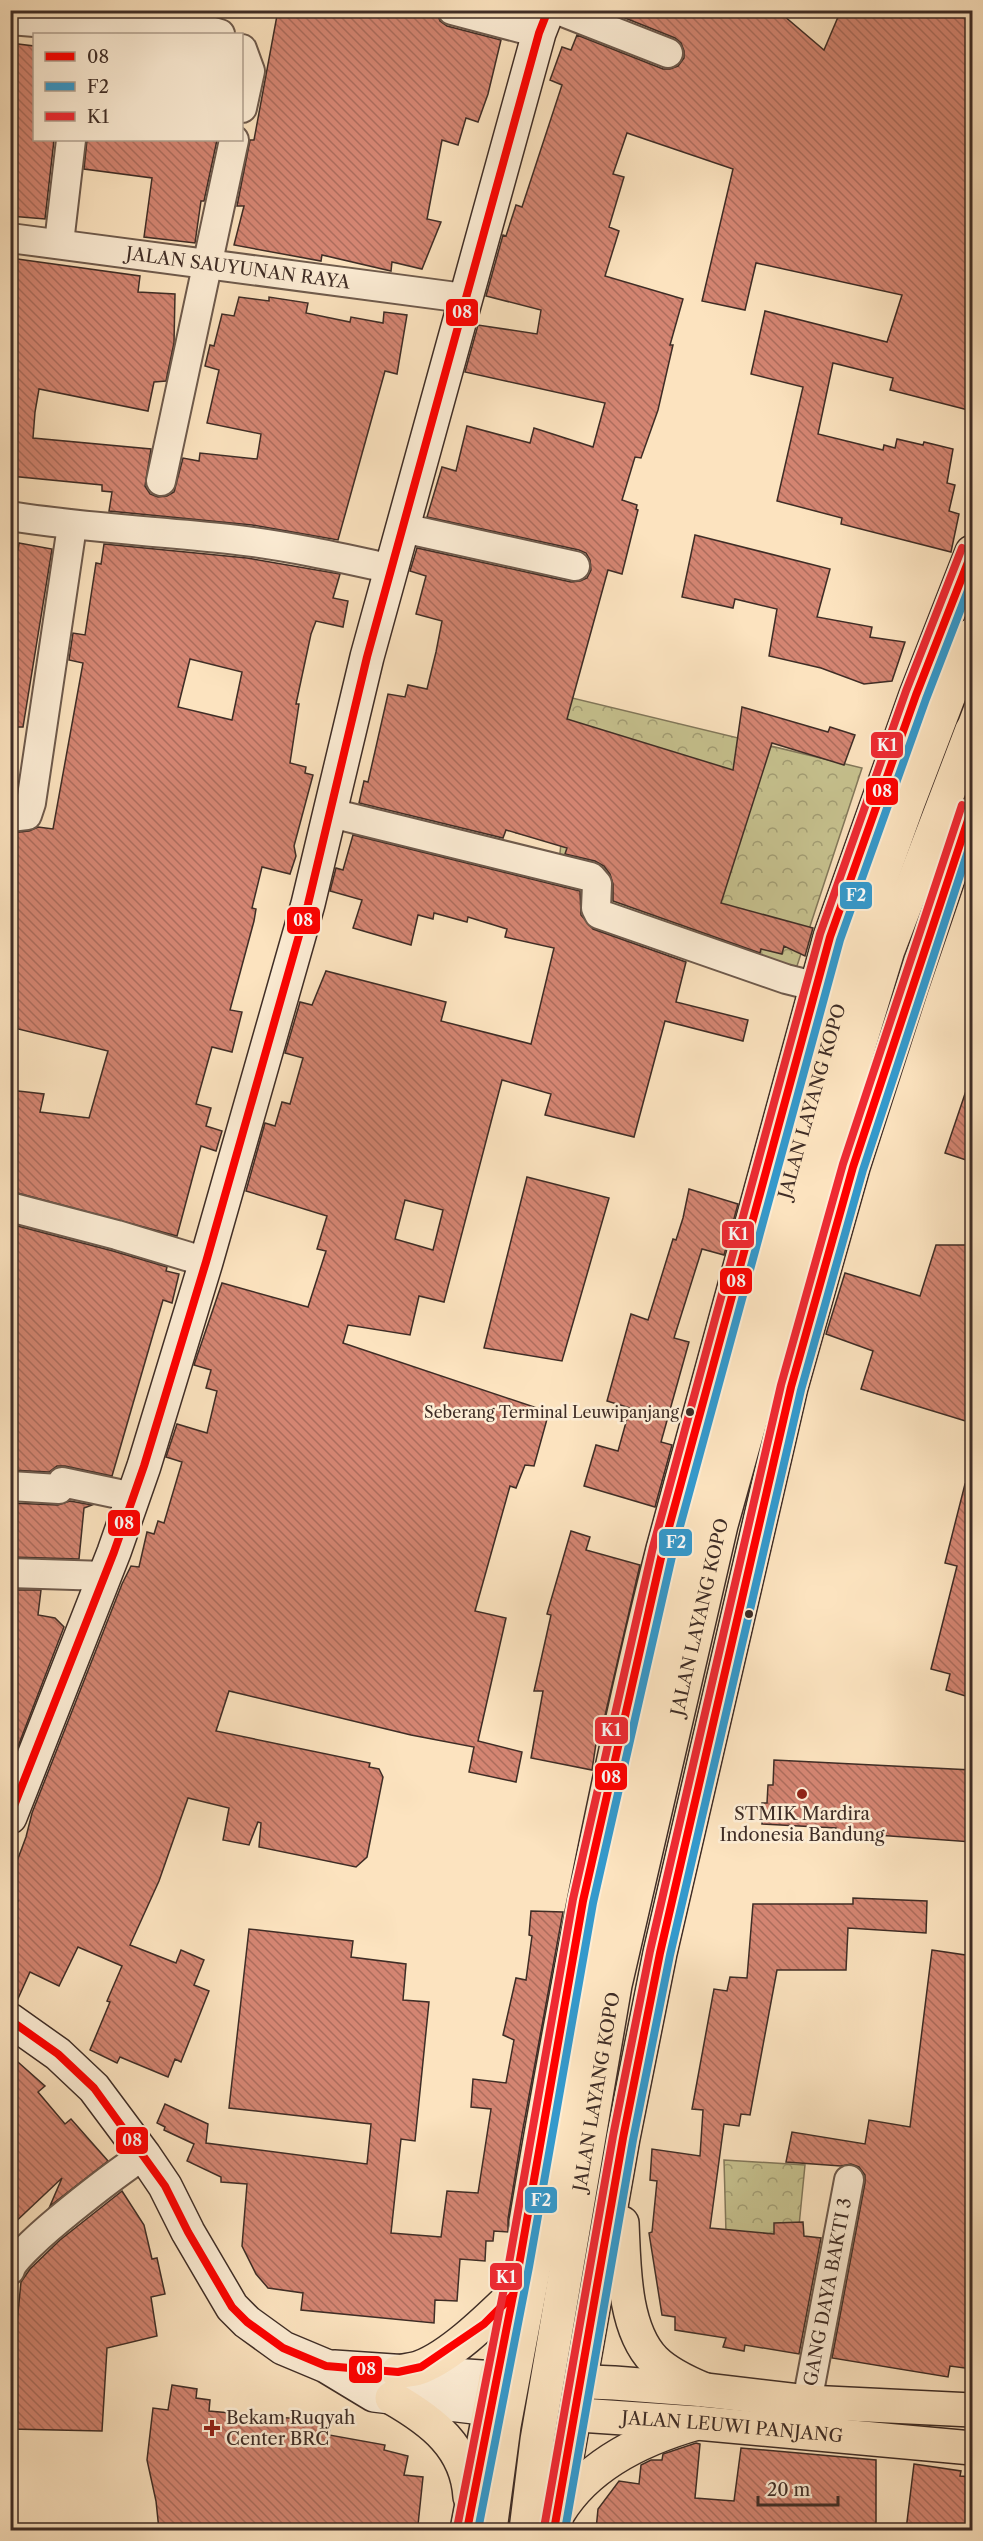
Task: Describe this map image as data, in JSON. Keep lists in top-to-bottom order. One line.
{"streets":{"main road":["JALAN LAYANG KOPO","JALAN LEUWI PANJANG"],"street":["JALAN SAUYUNAN RAYA","GANG DAYA BAKTI 3"]},"crossings":[["GANG DAYA BAKTI 3","JALAN LEUWI PANJANG"]],"places":{"other":["Seberang Terminal Leuwipanjang","STMIK Mardira Indonesia Bandung"],"health":["Bekam Ruqyah Center BRC"]},"lines":["transit line 08","transit line K1","transit line F2"],"legend":["08","F2","K1"],"scale_bar":"20 m"}
